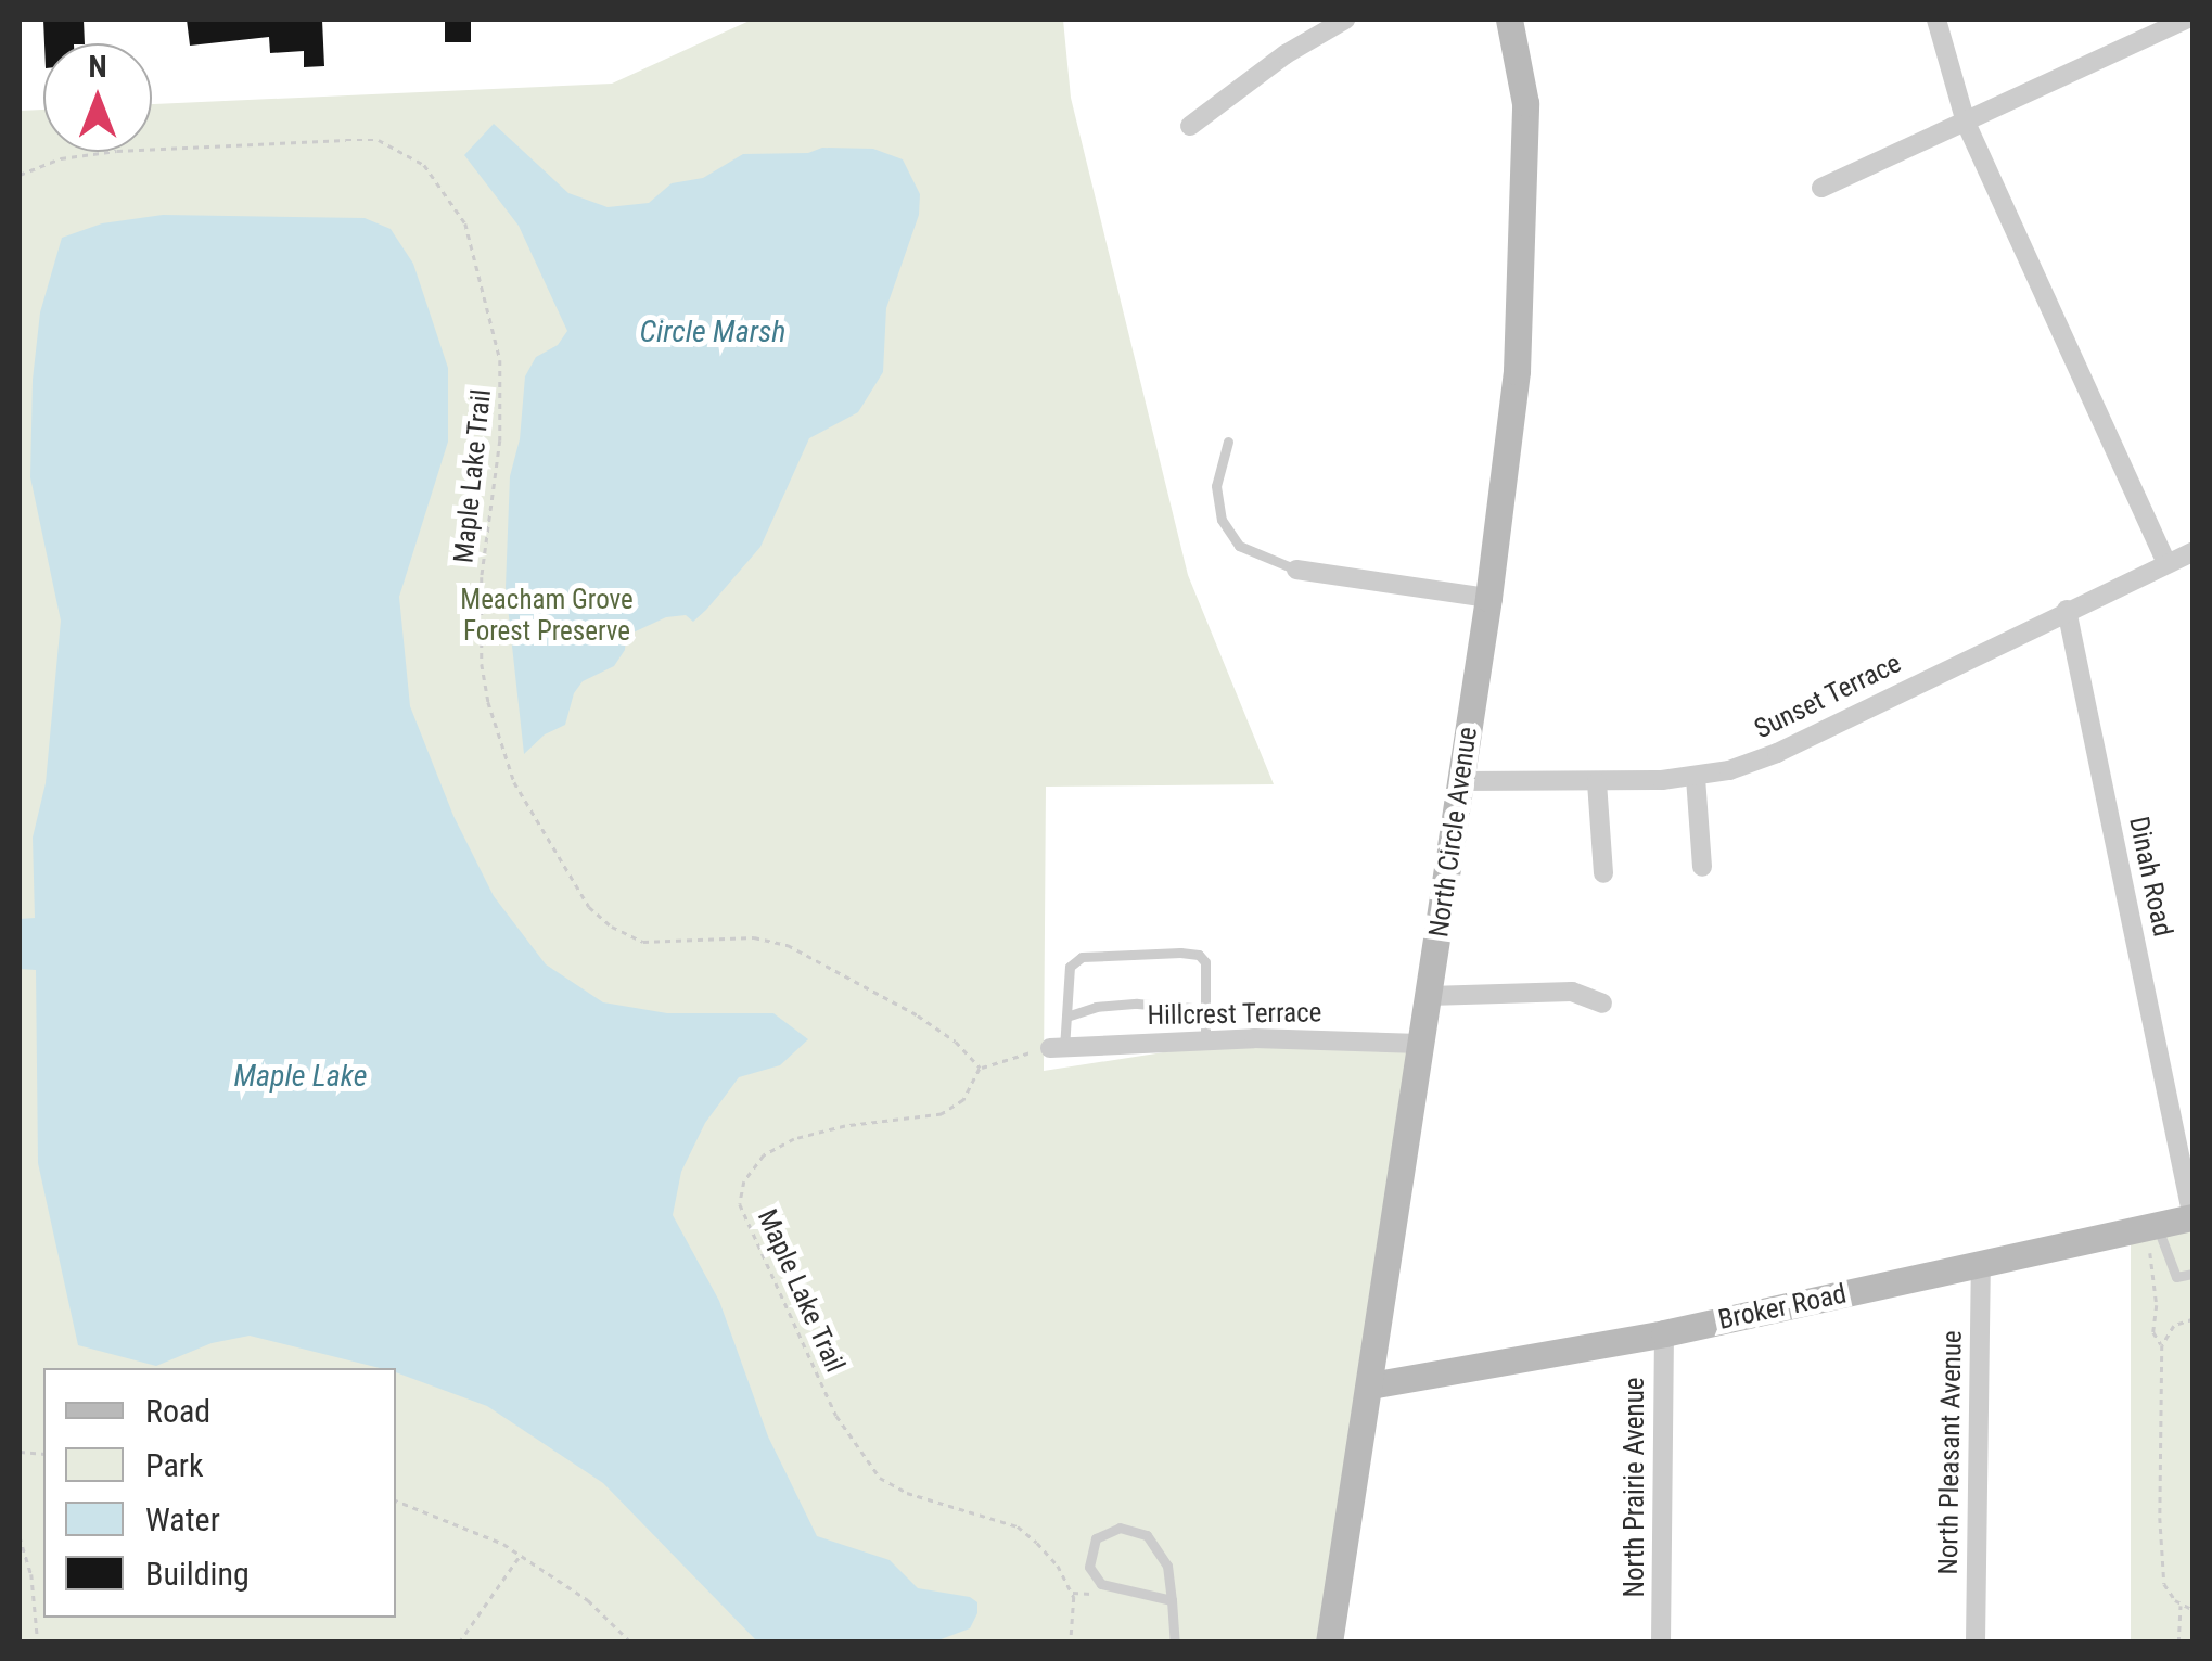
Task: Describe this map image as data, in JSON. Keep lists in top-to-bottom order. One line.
{"streets":{"street":["Sunset Terrace","North Circle Avenue","Dinah Road","Hillcrest Terrace","Broker Road","North Pleasant Avenue","North Prairie Avenue"],"path":["Maple Lake Trail"]},"crossings":[["Sunset Terrace","North Circle Avenue"],["Sunset Terrace","Dinah Road"],["North Circle Avenue","Hillcrest Terrace"],["North Circle Avenue","Broker Road"],["Dinah Road","Broker Road"],["Broker Road","North Pleasant Avenue"],["Broker Road","North Prairie Avenue"]],"water":["Circle Marsh","Maple Lake"],"parks":["Meacham Grove Forest Preserve"],"legend":["Road","Park","Water","Building"],"north":"top"}
